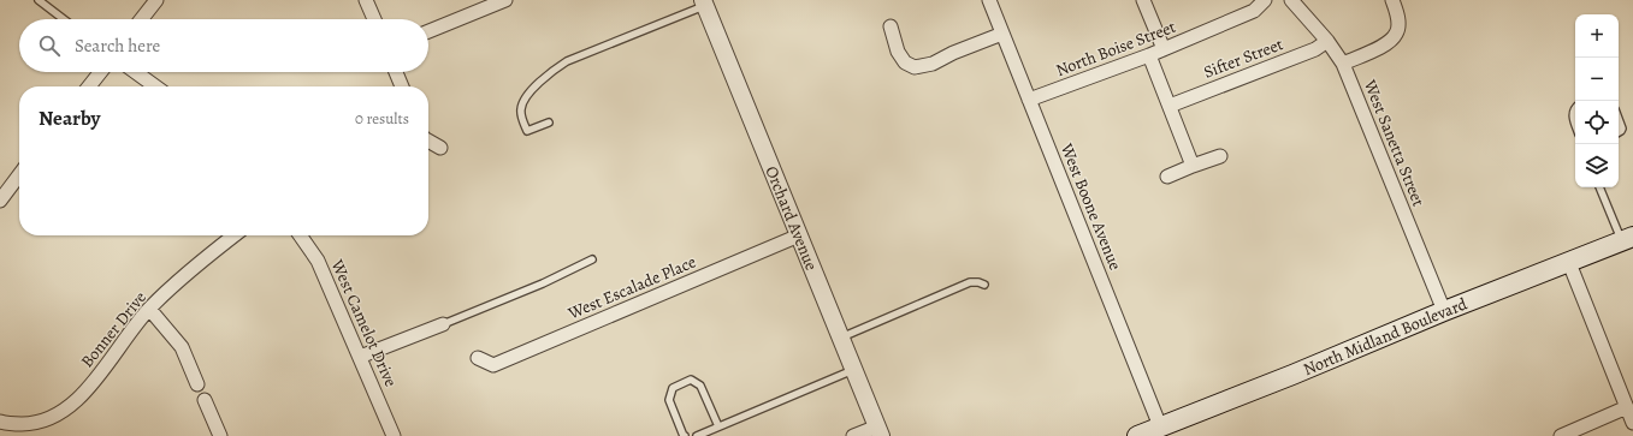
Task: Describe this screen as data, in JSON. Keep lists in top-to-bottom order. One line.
{"streets":{"main road":["North Midland Boulevard"],"street":["North Boise Street","Sifter Street","West Sanetta Street","West Boone Avenue","Orchard Avenue","West Escalade Place","West Camelot Drive","Bonner Drive"]},"crossings":[["North Boise Street","West Boone Avenue"],["Sifter Street","West Sanetta Street"],["West Sanetta Street","North Midland Boulevard"],["West Boone Avenue","North Midland Boulevard"],["Orchard Avenue","West Escalade Place"]],"page":{"map_buttons":["+","−"],"search":"Search here","heading":["Nearby","0 results"]}}
